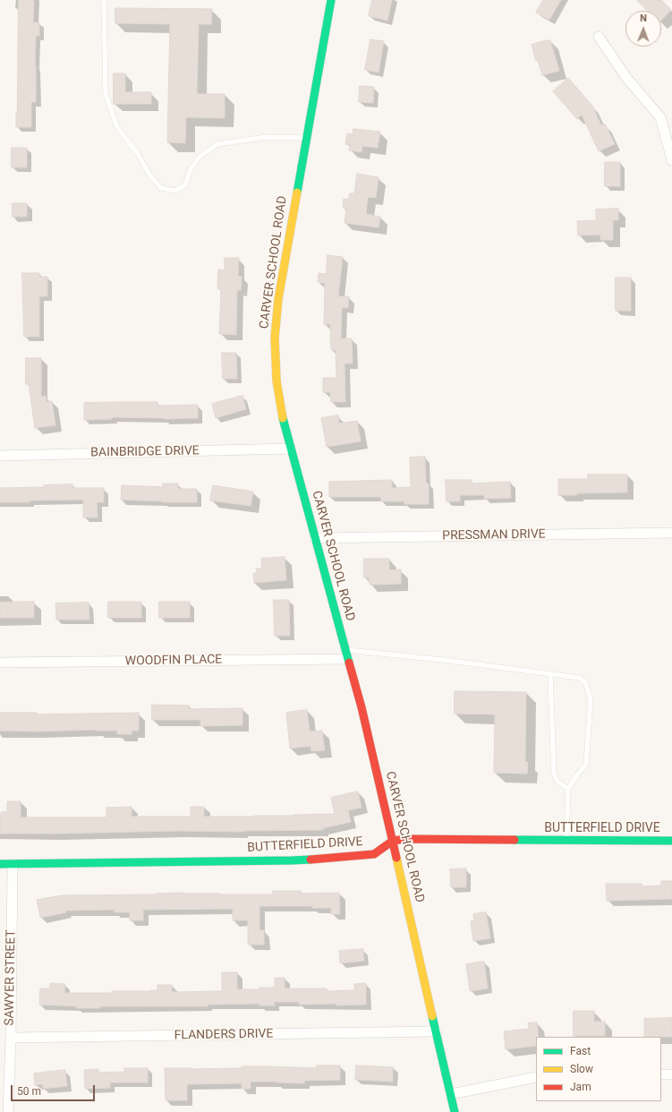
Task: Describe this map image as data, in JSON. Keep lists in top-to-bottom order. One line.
{"streets":{"main road":["CARVER SCHOOL ROAD","BUTTERFIELD DRIVE"],"street":["BAINBRIDGE DRIVE","PRESSMAN DRIVE","WOODFIN PLACE","SAWYER STREET","FLANDERS DRIVE"]},"crossings":[["CARVER SCHOOL ROAD","BAINBRIDGE DRIVE"],["CARVER SCHOOL ROAD","PRESSMAN DRIVE"],["CARVER SCHOOL ROAD","WOODFIN PLACE"],["CARVER SCHOOL ROAD","BUTTERFIELD DRIVE"],["CARVER SCHOOL ROAD","FLANDERS DRIVE"],["BUTTERFIELD DRIVE","SAWYER STREET"],["SAWYER STREET","FLANDERS DRIVE"]],"legend":["Fast","Slow","Jam"],"scale_bar":"50 m","north":"top"}
